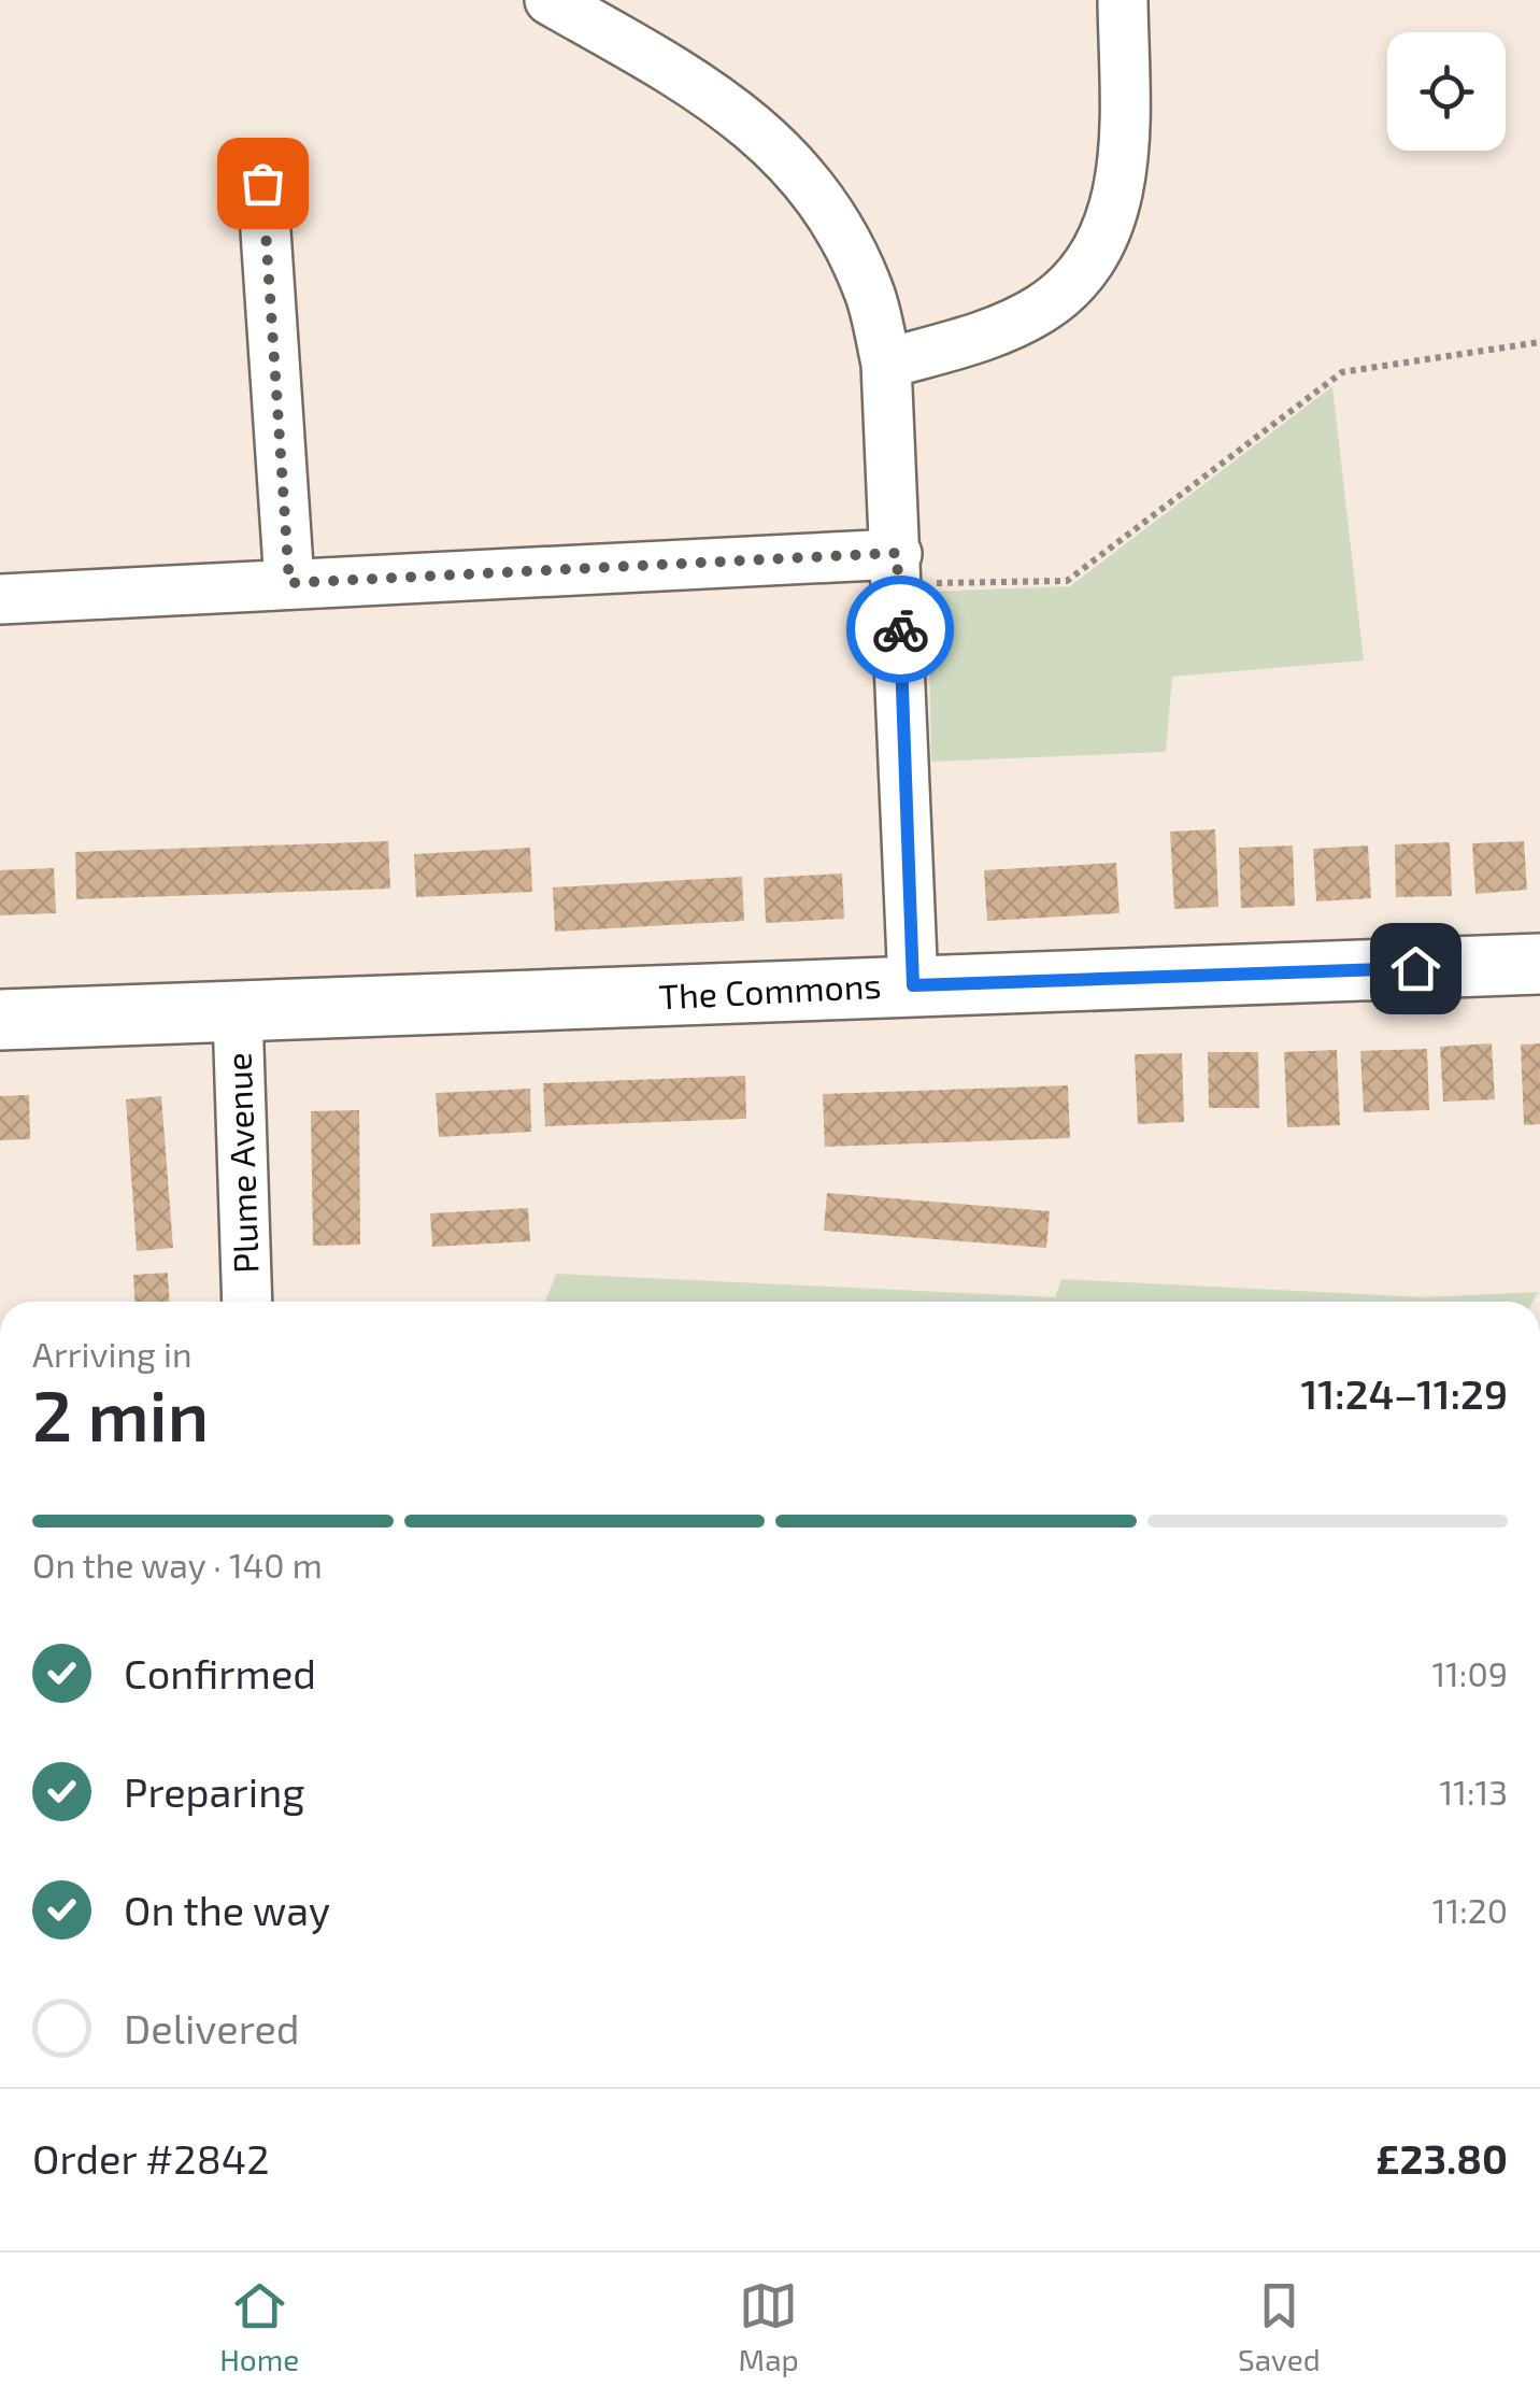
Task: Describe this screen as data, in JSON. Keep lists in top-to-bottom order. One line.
{"streets":{"street":["The Commons","Plume Avenue"]},"crossings":[["The Commons","Plume Avenue"]],"page":{"heading":["2 min","Arriving in","11:24–11:29"],"panel":["Order #2842","£23.80"],"bar":"On the way · 140 m","list":[["Confirmed","11:09"],["Preparing","11:13"],["On the way","11:20"],"Delivered"],"tabs":["Home","Map","Saved"]}}
